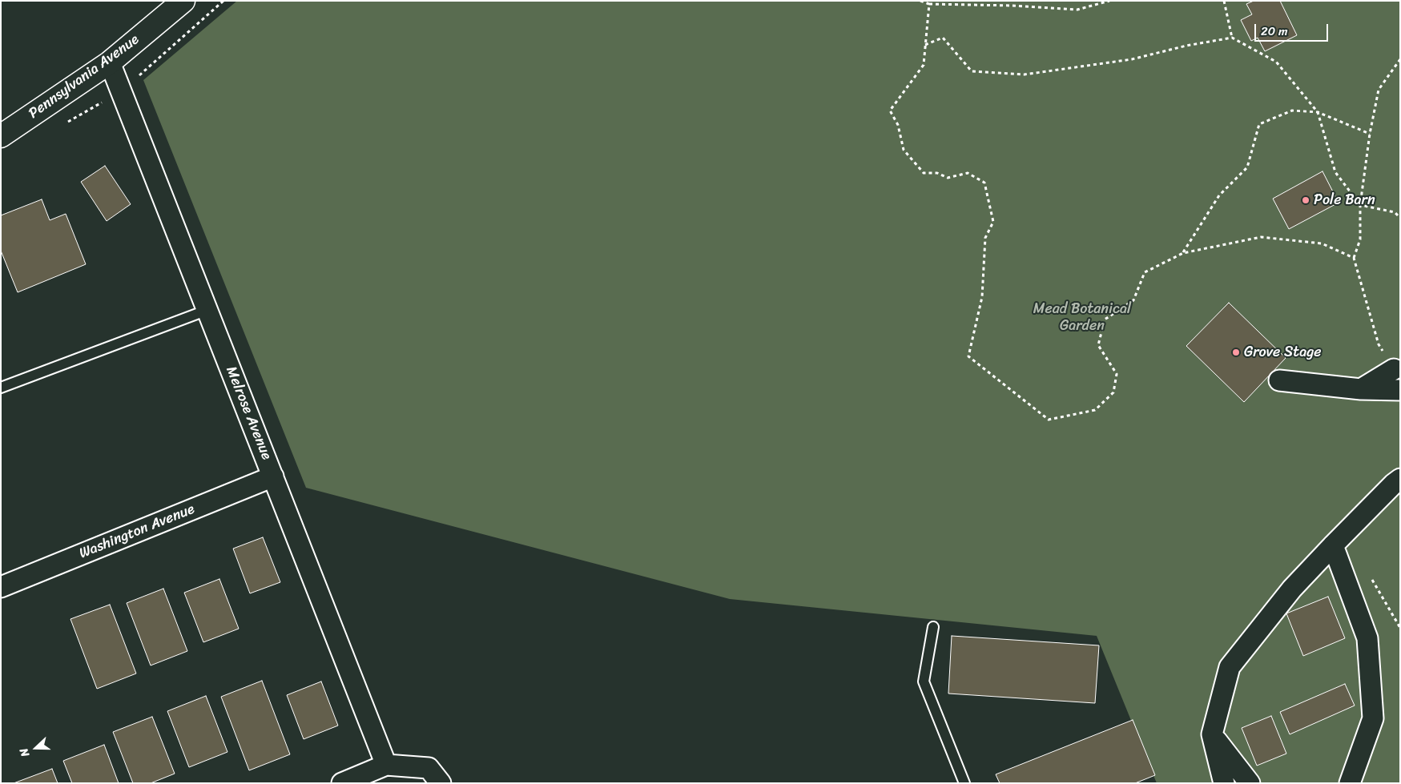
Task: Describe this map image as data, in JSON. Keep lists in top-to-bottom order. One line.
{"streets":{"street":["Pennsylvania Avenue","Melrose Avenue","Washington Avenue"]},"crossings":[["Pennsylvania Avenue","Melrose Avenue"],["Melrose Avenue","Washington Avenue"]],"parks":["Mead Botanical Garden"],"places":["Pole Barn","Grove Stage"],"scale_bar":"20 m","north":"left"}
